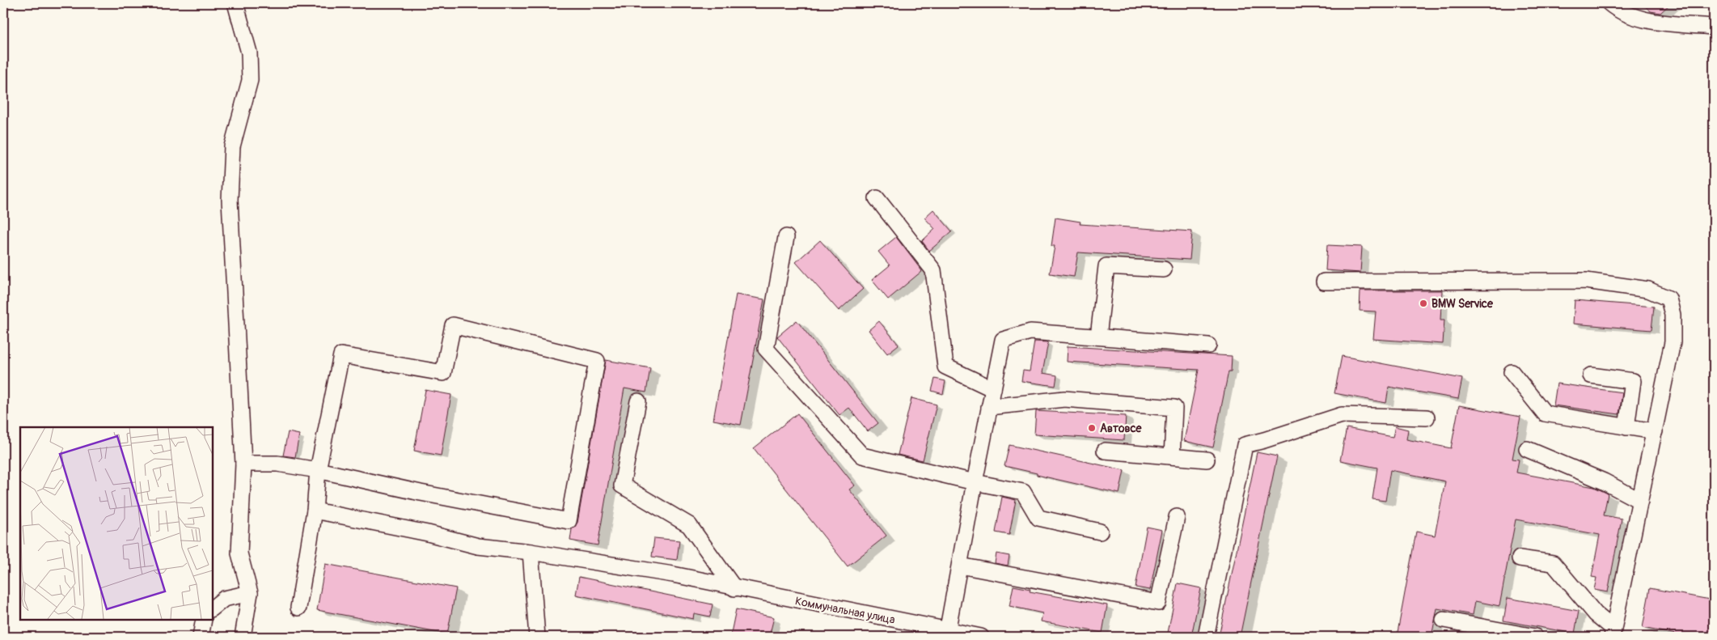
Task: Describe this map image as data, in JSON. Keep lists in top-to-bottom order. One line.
{"streets":{"street":["Коммунальная улица"]},"places":["BMW Service","Автовсе"]}
